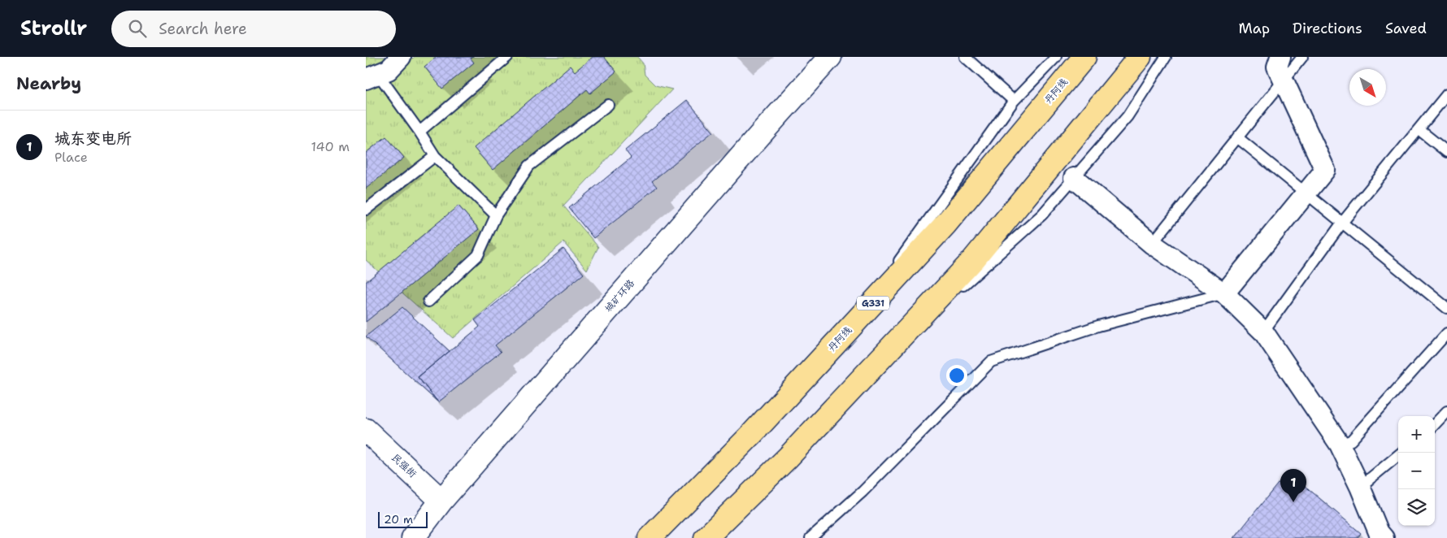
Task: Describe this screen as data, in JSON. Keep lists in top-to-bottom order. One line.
{"streets":{"highway":["丹阿线","G331"],"street":["城矿环路","民强街"]},"crossings":[["城矿环路","民强街"]],"scale_bar":"20 m","north":"bottom right","page":{"header":"Strollr","search":"Search here","nav":["Map","Directions","Saved"],"heading":"Nearby","list":[{"mark":"1","name":"城东变电所","note":"Place","value":"140 m"}],"map_buttons":["+","−"],"pins":"1","scale":"20 m"}}
